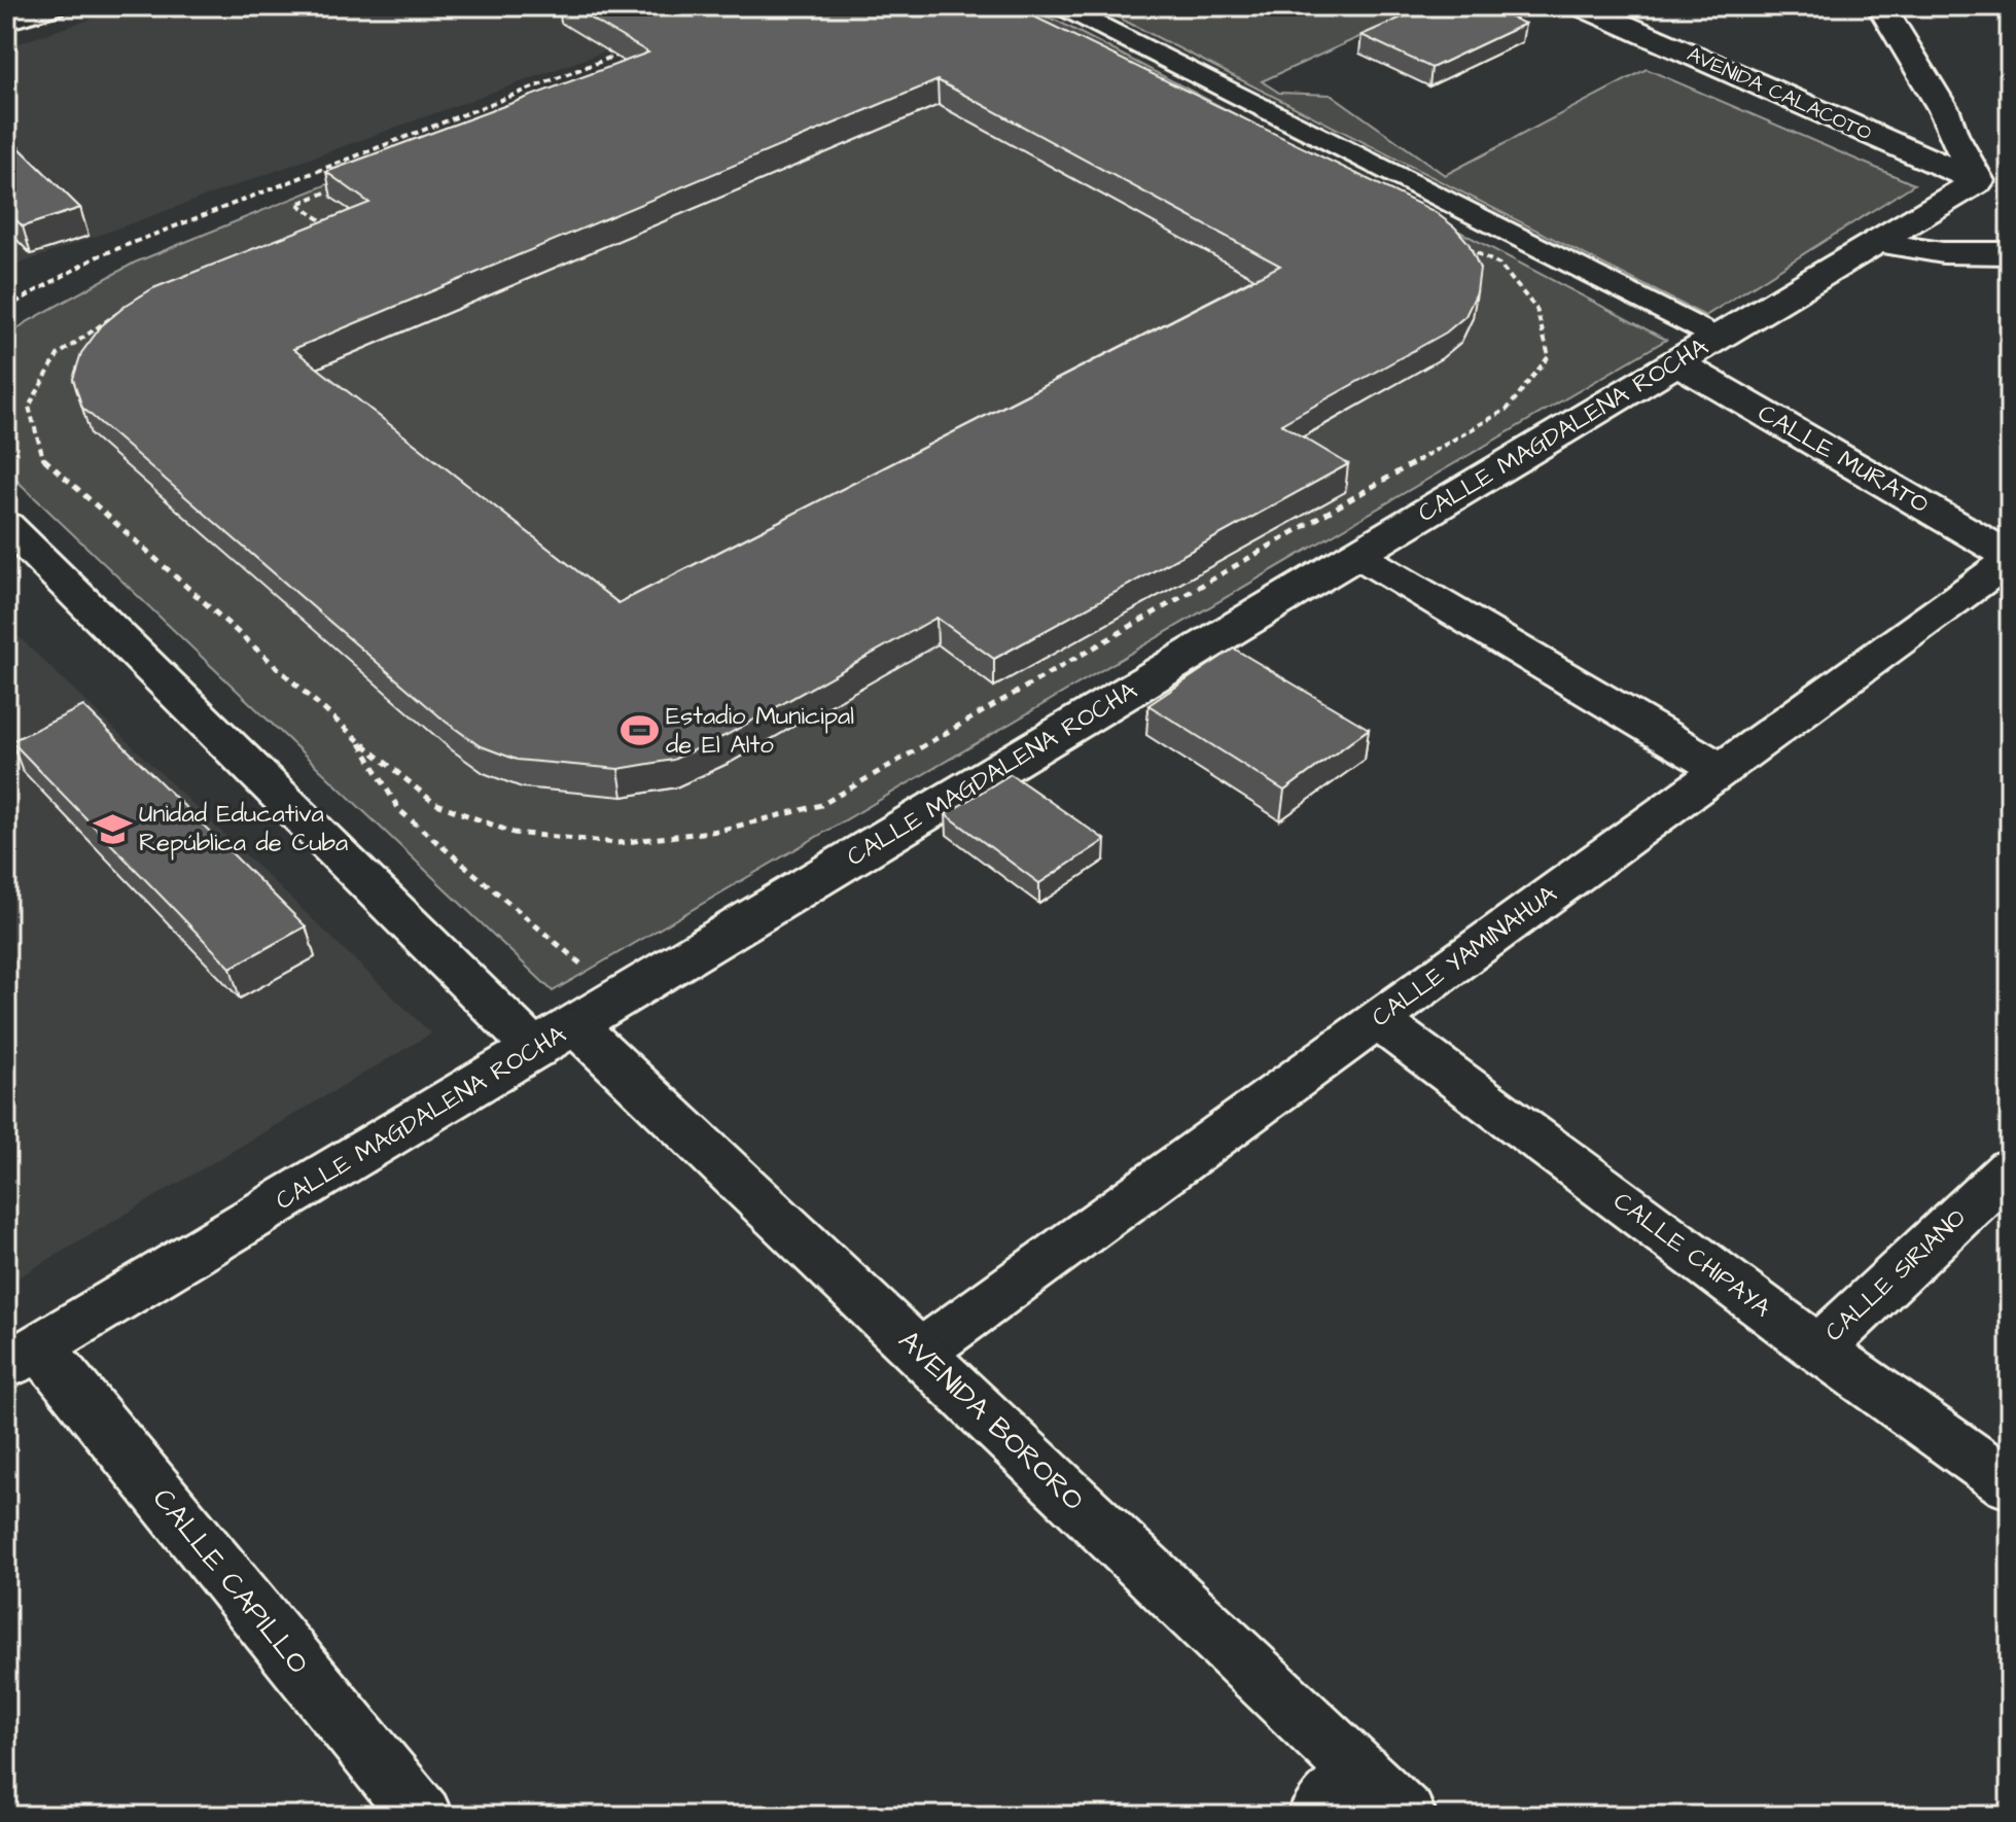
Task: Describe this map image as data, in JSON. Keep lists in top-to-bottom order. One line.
{"streets":{"street":["AVENIDA CALACOTO","CALLE MAGDALENA ROCHA","CALLE MURATO","CALLE YAMINAHUA","CALLE CHIPAYA","CALLE SIRIANO","AVENIDA BORORO","CALLE CAPILLO"]},"crossings":[["AVENIDA CALACOTO","CALLE MAGDALENA ROCHA"],["CALLE MAGDALENA ROCHA","CALLE MURATO"],["CALLE MAGDALENA ROCHA","AVENIDA BORORO"],["CALLE MAGDALENA ROCHA","CALLE CAPILLO"],["CALLE MURATO","CALLE YAMINAHUA"],["CALLE YAMINAHUA","CALLE CHIPAYA"],["CALLE YAMINAHUA","AVENIDA BORORO"],["CALLE CHIPAYA","CALLE SIRIANO"]],"places":{"sports":["Estadio Municipal de El Alto"],"school or university":["Unidad Educativa República de Cuba"]}}
